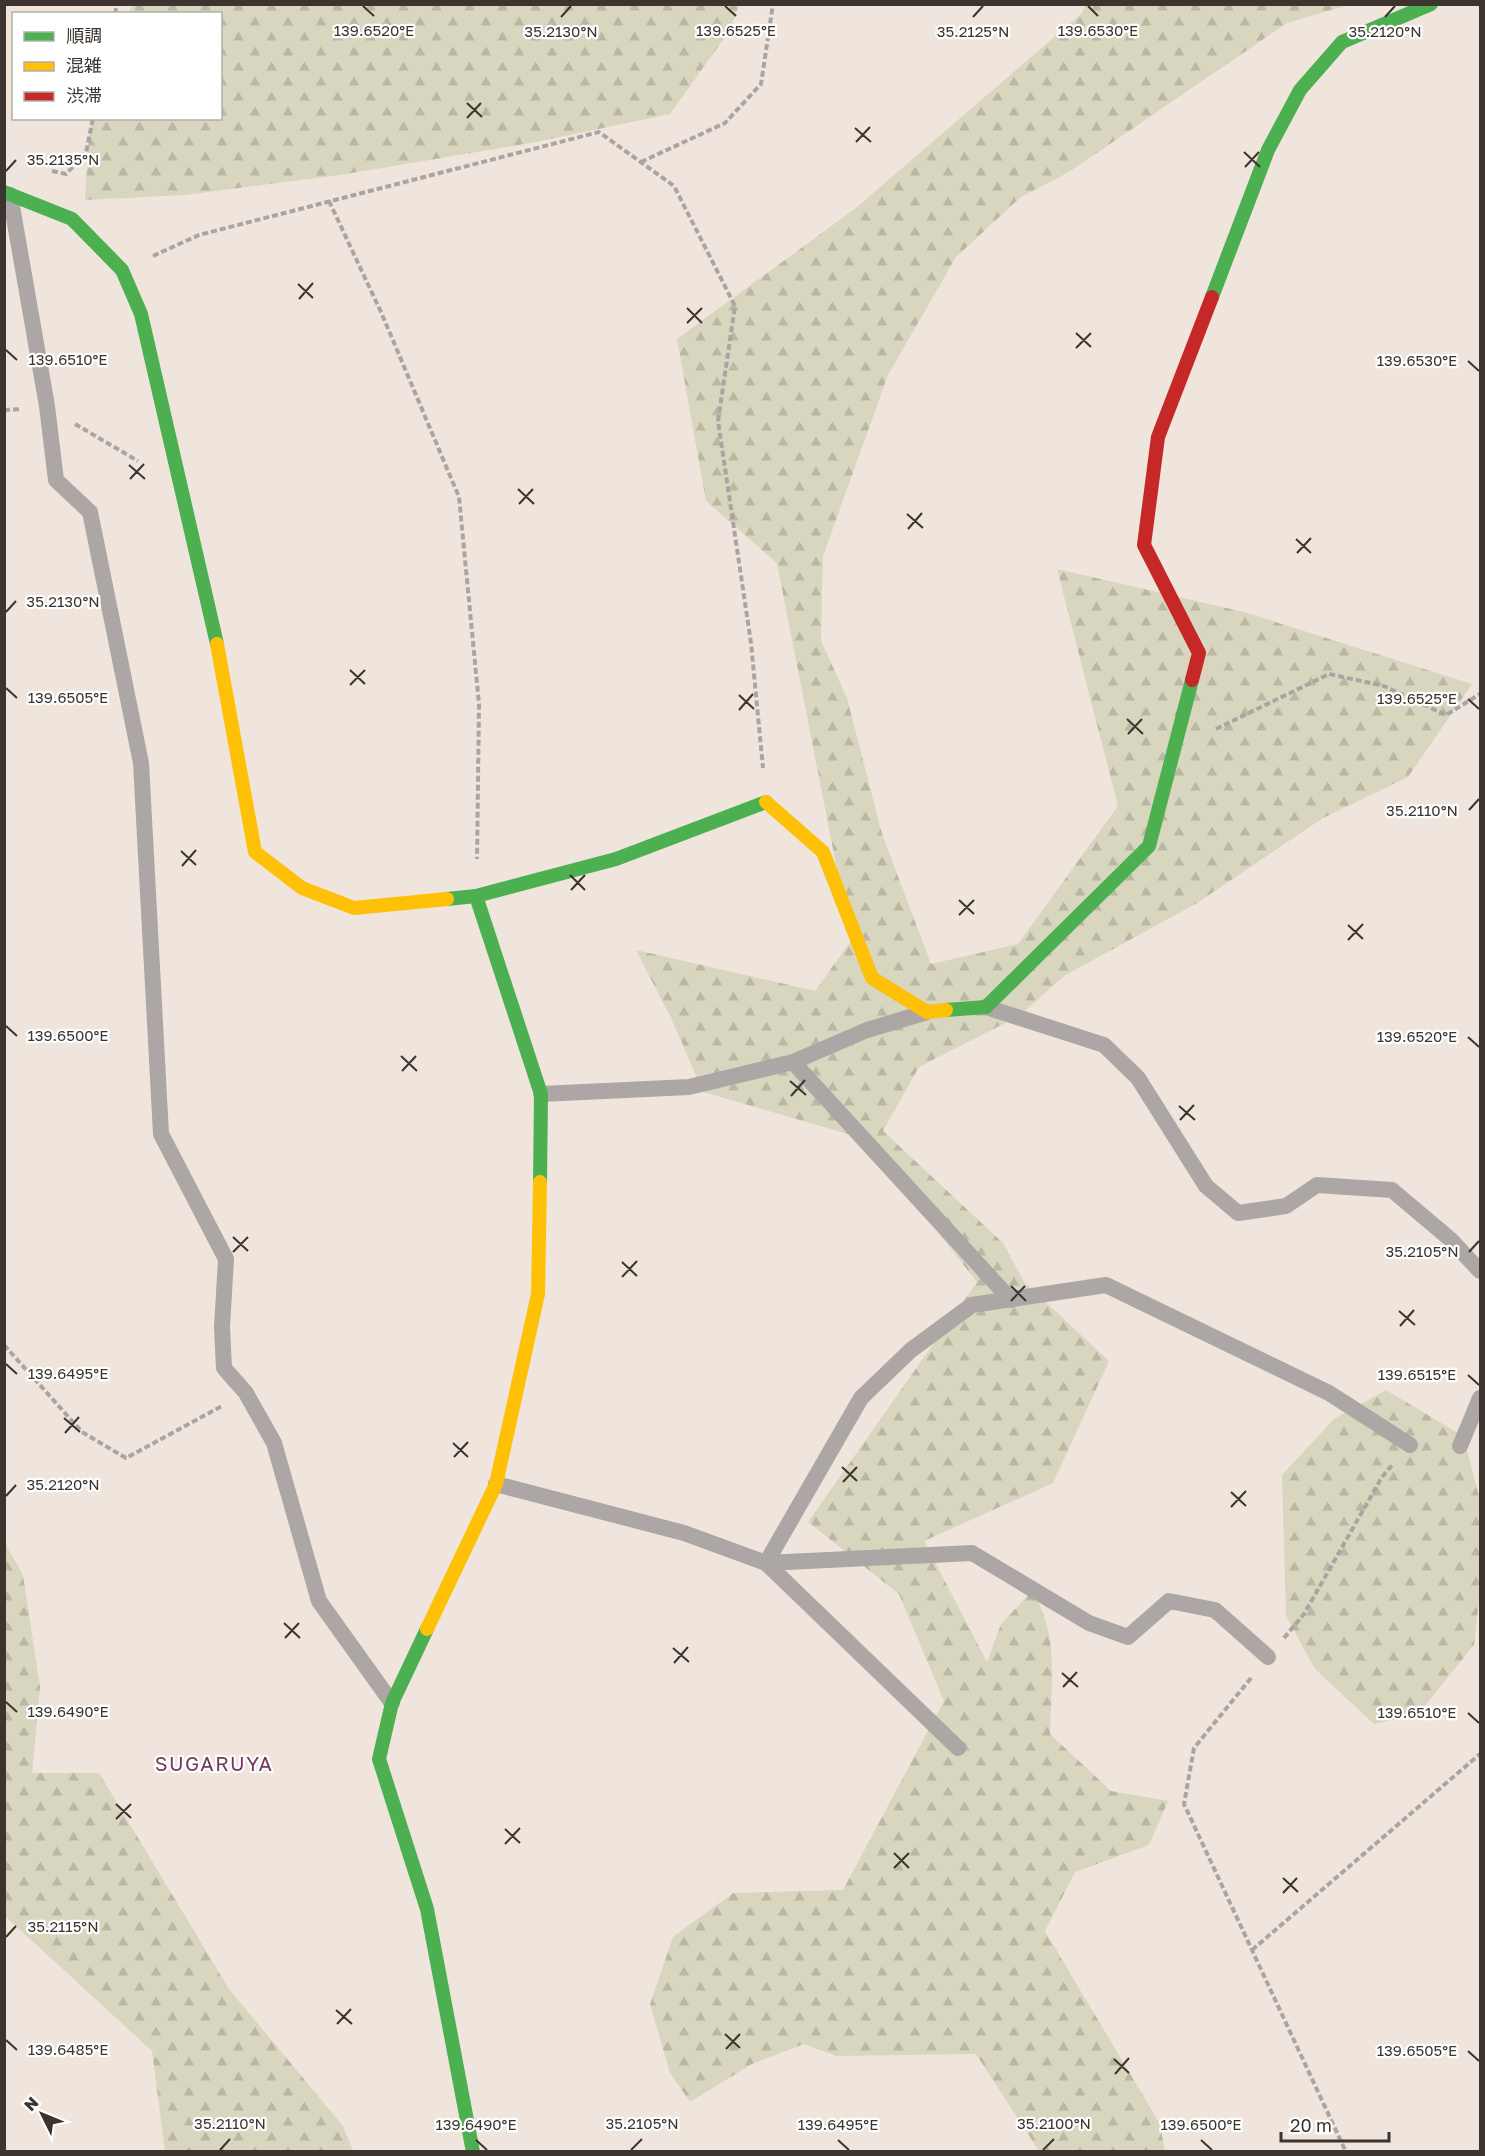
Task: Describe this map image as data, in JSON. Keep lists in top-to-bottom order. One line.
{"districts":["SUGARUYA"],"legend":["順調","混雑","渋滞"],"scale_bar":"20 m","north":"top left","coordinates":["139.6520°E","139.6525°E","139.6530°E","35.2130°N","35.2125°N","35.2120°N","35.2135°N","139.6510°E","139.6505°E","35.2110°N","139.6500°E","35.2105°N","139.6495°E","139.6515°E","139.6490°E","35.2115°N","139.6485°E","35.2100°N"]}
